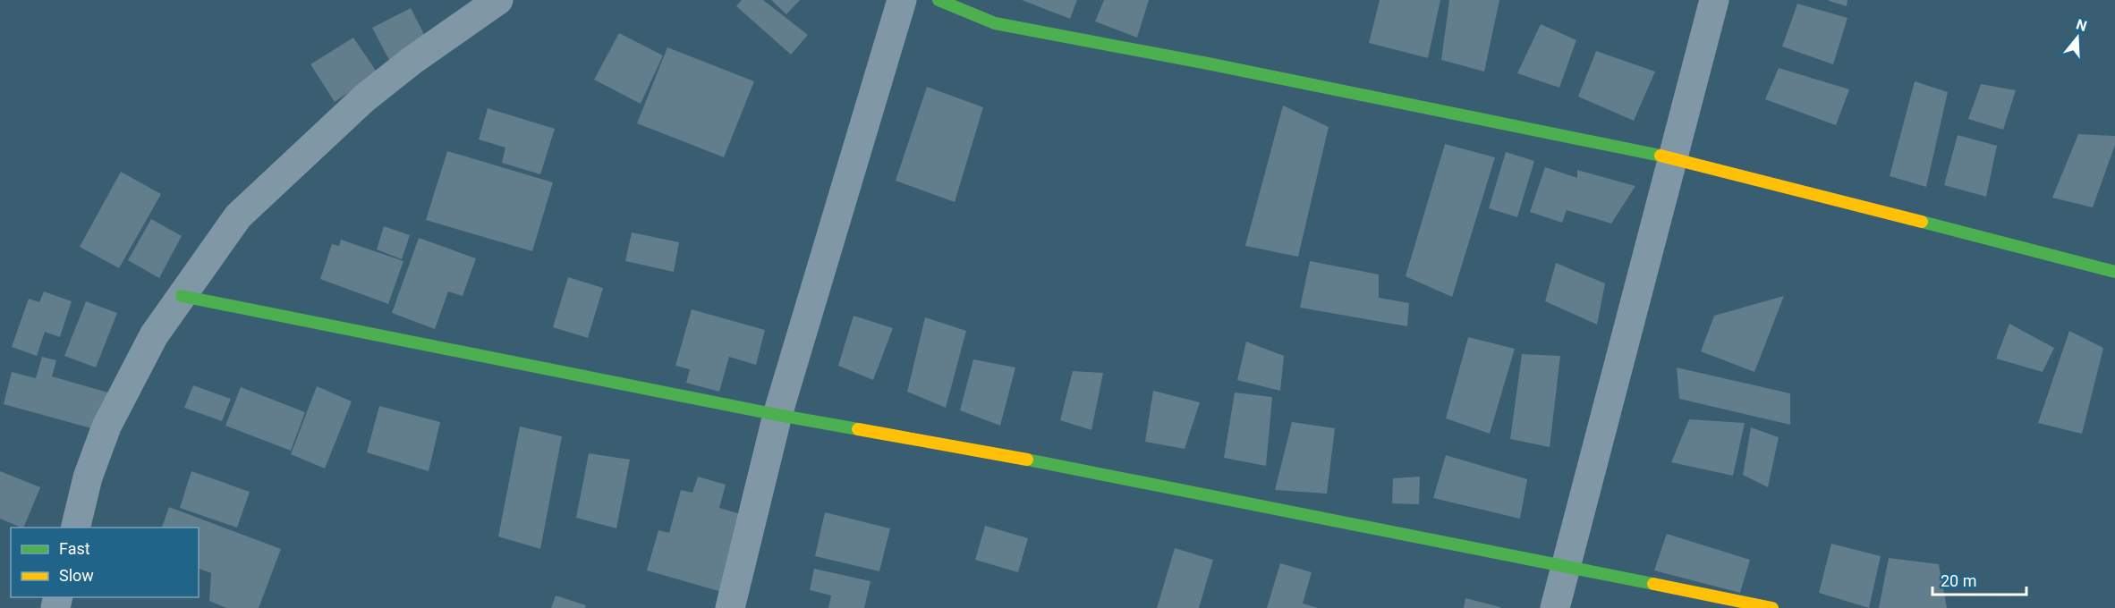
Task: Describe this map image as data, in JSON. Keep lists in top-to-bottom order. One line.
{"legend":["Fast","Slow"],"scale_bar":"20 m","north":"top"}
